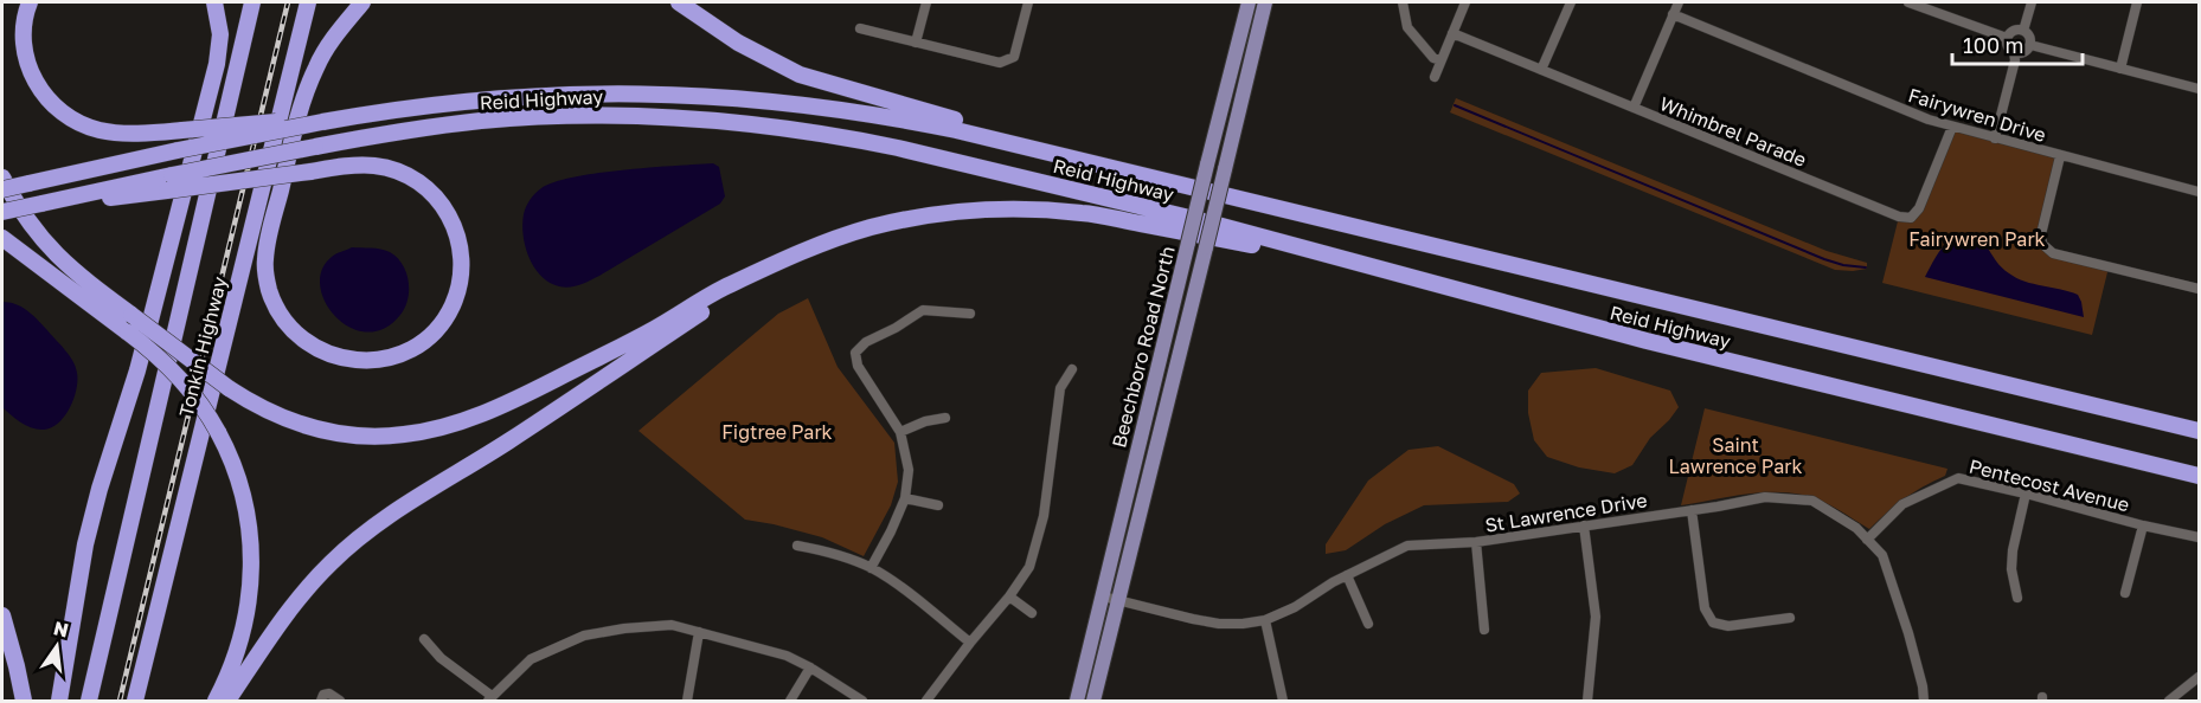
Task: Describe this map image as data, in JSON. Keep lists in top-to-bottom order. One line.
{"streets":{"highway":["Reid Highway","Tonkin Highway"],"main road":["Beechboro Road North"],"street":["Fairywren Drive","Whimbrel Parade","Pentecost Avenue","St Lawrence Drive"]},"crossings":[["Fairywren Drive","Whimbrel Parade"],["Beechboro Road North","St Lawrence Drive"],["Pentecost Avenue","St Lawrence Drive"]],"parks":["Fairywren Park","Figtree Park","Saint Lawrence Park"],"scale_bar":"100 m","north":"top"}
